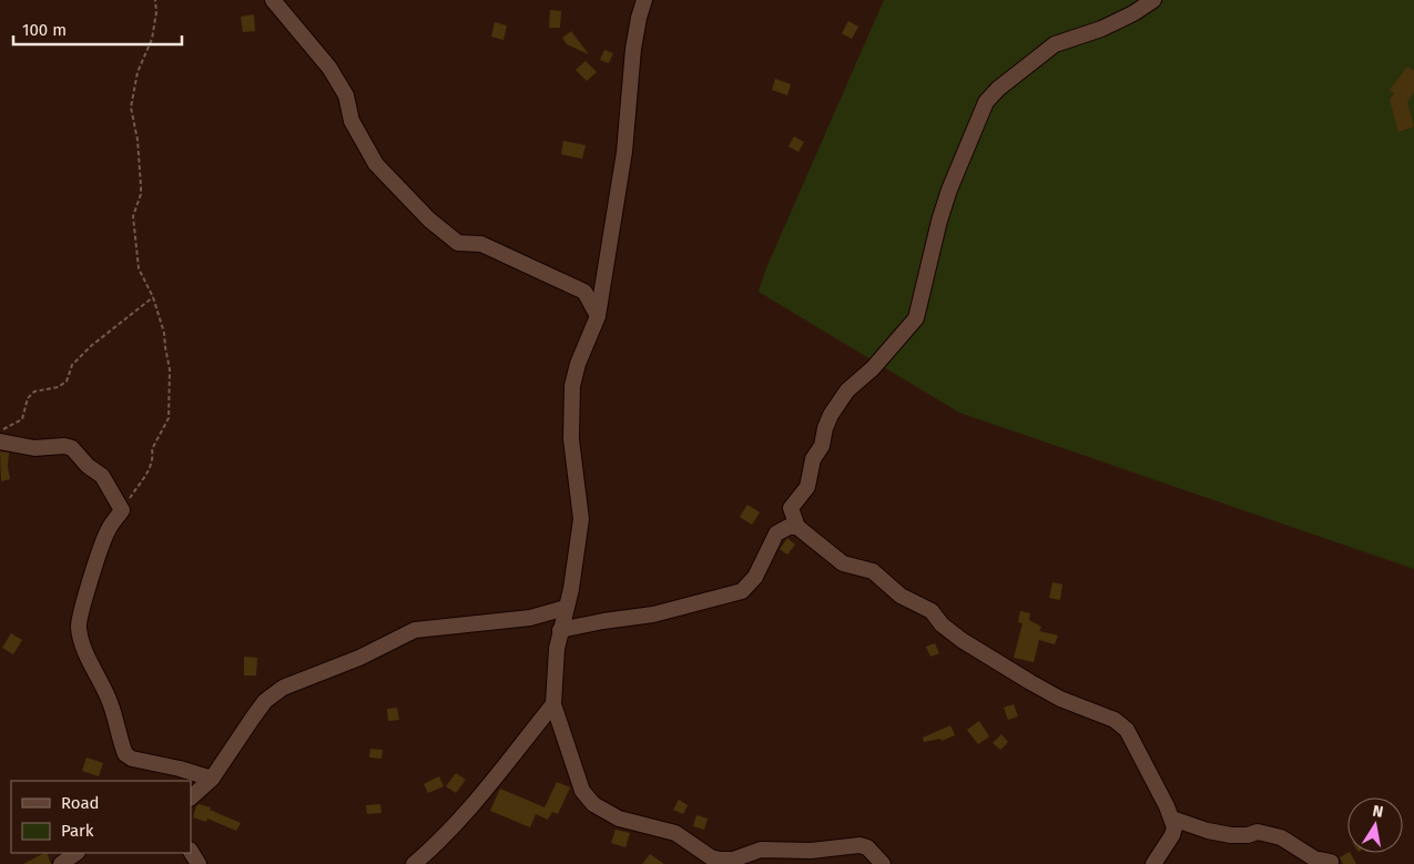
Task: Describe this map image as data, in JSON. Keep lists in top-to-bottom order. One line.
{"legend":["Road","Park"],"scale_bar":"100 m","north":"top"}
